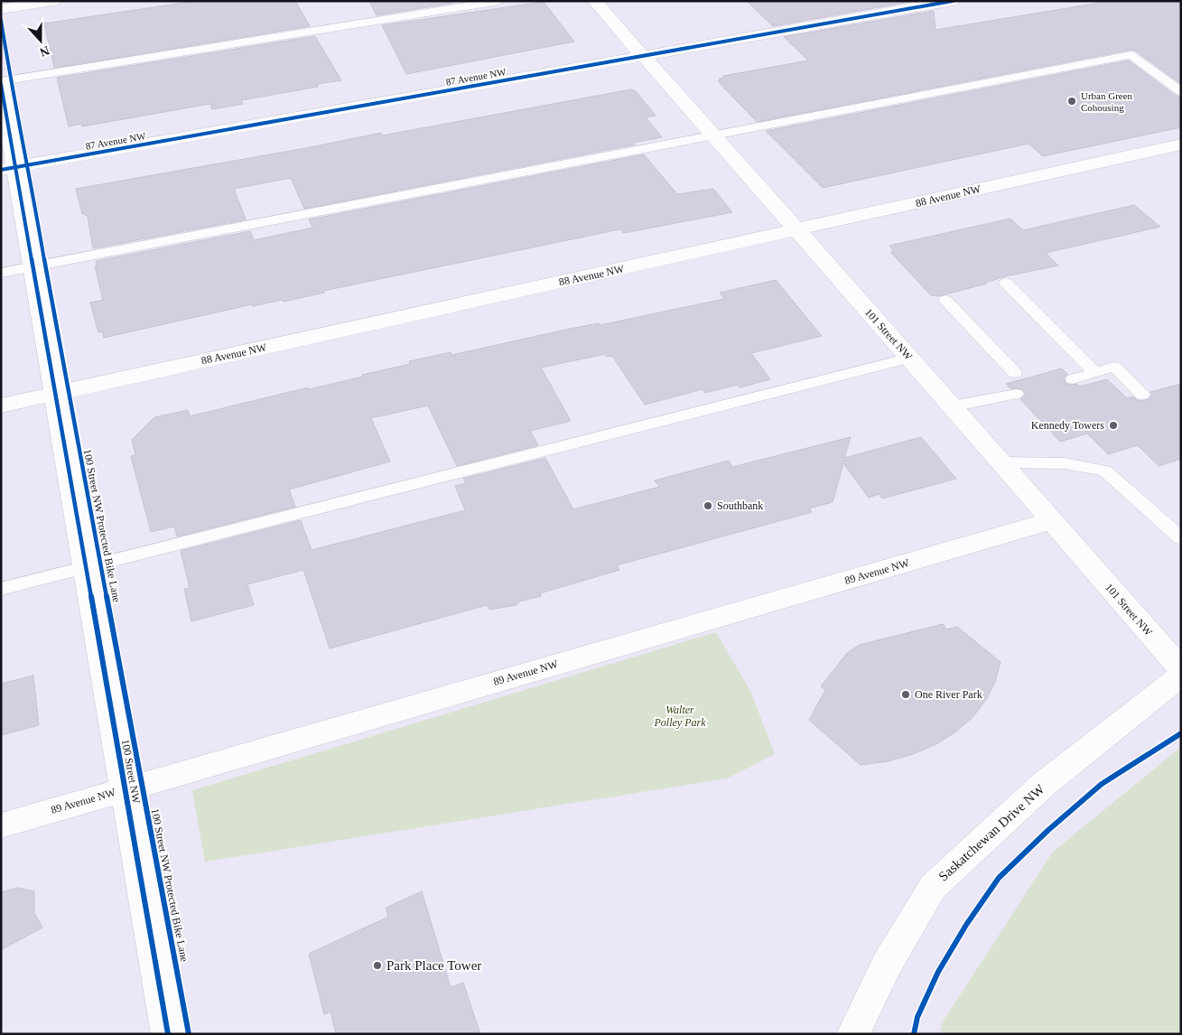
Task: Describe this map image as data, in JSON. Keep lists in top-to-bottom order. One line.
{"streets":{"street":["87 Avenue NW","88 Avenue NW","101 Street NW","89 Avenue NW","100 Street NW","Saskatchewan Drive NW"],"cycle path":["100 Street NW Protected Bike Lane"]},"crossings":[["87 Avenue NW","101 Street NW"],["87 Avenue NW","100 Street NW"],["88 Avenue NW","101 Street NW"],["88 Avenue NW","100 Street NW"],["101 Street NW","89 Avenue NW"],["89 Avenue NW","100 Street NW"]],"parks":["Walter Polley Park"],"places":["Urban Green Cohousing","Kennedy Towers","Southbank","One River Park","Park Place Tower"],"north":"bottom"}
